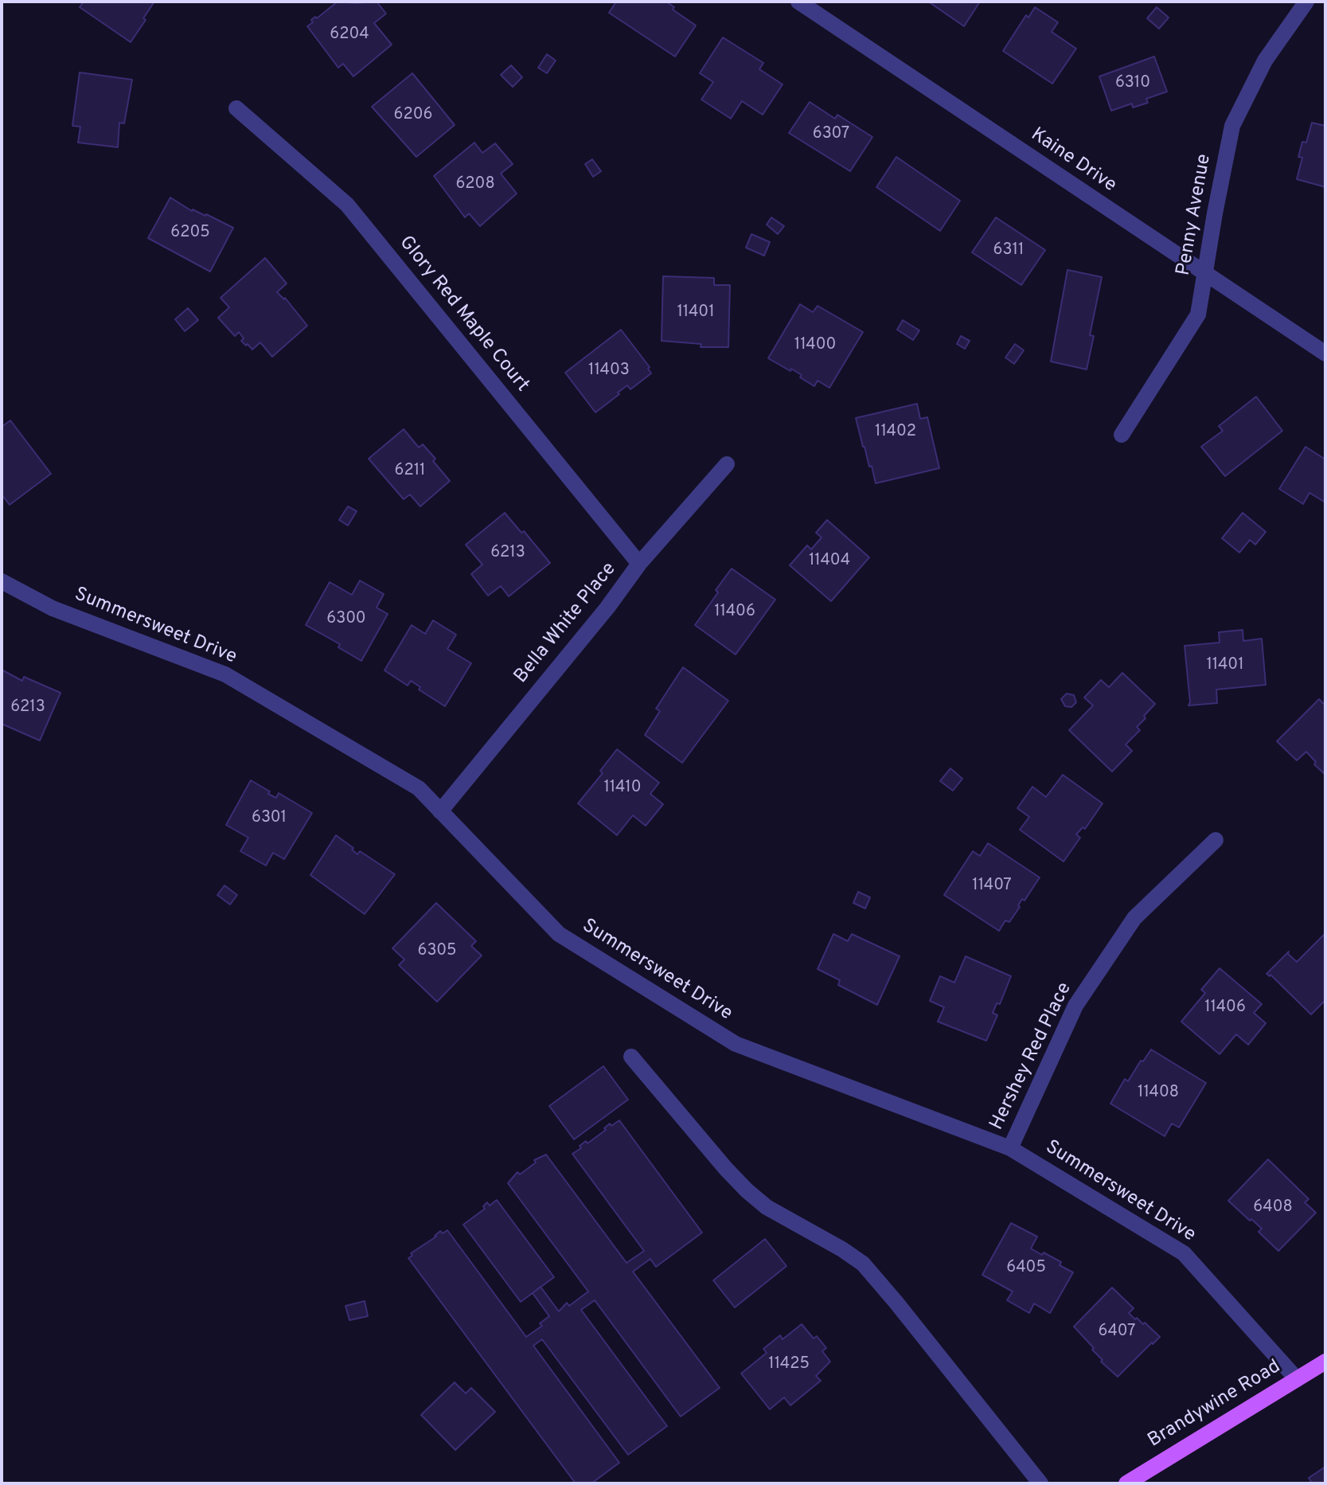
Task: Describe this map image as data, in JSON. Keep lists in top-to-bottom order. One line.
{"streets":{"main road":["Brandywine Road"],"street":["Kaine Drive","Penny Avenue","Glory Red Maple Court","Bella White Place","Summersweet Drive","Hershey Red Place"]},"crossings":[["Kaine Drive","Penny Avenue"],["Glory Red Maple Court","Bella White Place"],["Bella White Place","Summersweet Drive"],["Summersweet Drive","Hershey Red Place"],["Summersweet Drive","Brandywine Road"]],"house_numbers":["6204","6310","6206","6307","6208","6205","6311","11401","11400","11403","11402","6211","6213","11404","11406","6300","11401","6213","11410","6301","11407","6305","11406","11408","6408","6405","6407","11425"]}
